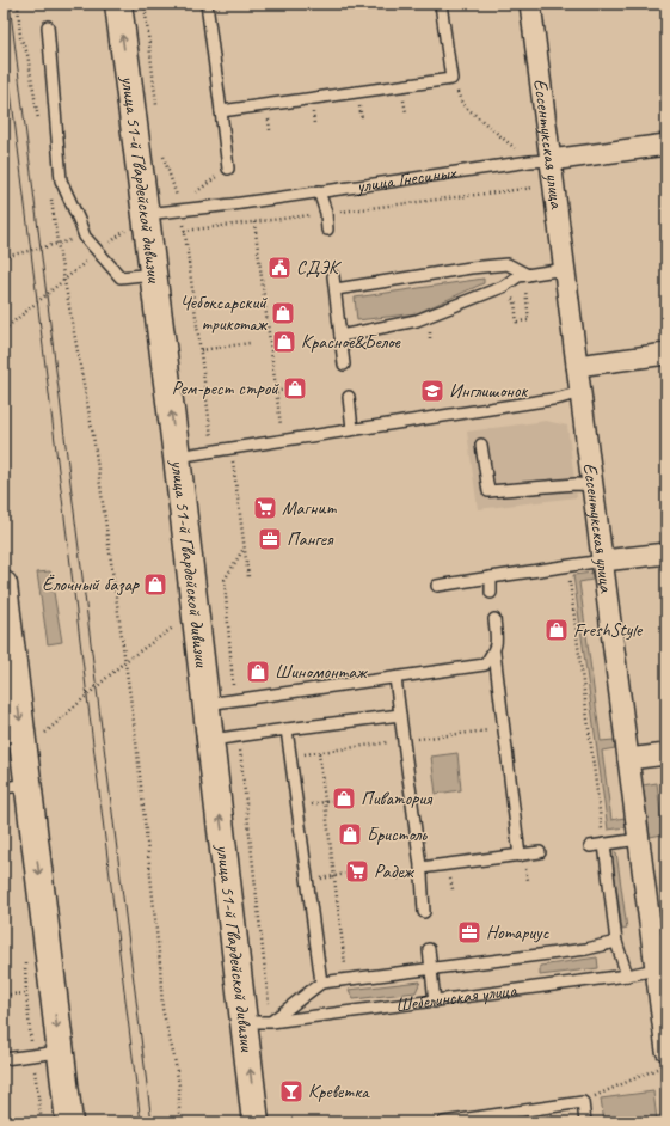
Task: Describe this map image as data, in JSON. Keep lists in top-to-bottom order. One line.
{"streets":{"main road":["улица 51-й Гвардейской дивизии"],"street":["Ессентукская улица","улица Гнесиных"],"lane":["Шебелинская улица"]},"crossings":[["Ессентукская улица","улица Гнесиных"],["Ессентукская улица","Шебелинская улица"],["улица 51-й Гвардейской дивизии","улица Гнесиных"],["улица 51-й Гвардейской дивизии","Шебелинская улица"]],"places":{"public building":["СДЭК"],"shop":["Чебоксарский трикотаж","Красное&Белое","Рем-рест строй","Ёлочный базар","FreshStyle","Шиномонтаж","Пиватория","Бристоль"],"school or university":["Инглишонок"],"supermarket":["Магнит","Радеж"],"office":["Пангея","Нотариус"],"bar":["Креветка"]}}
